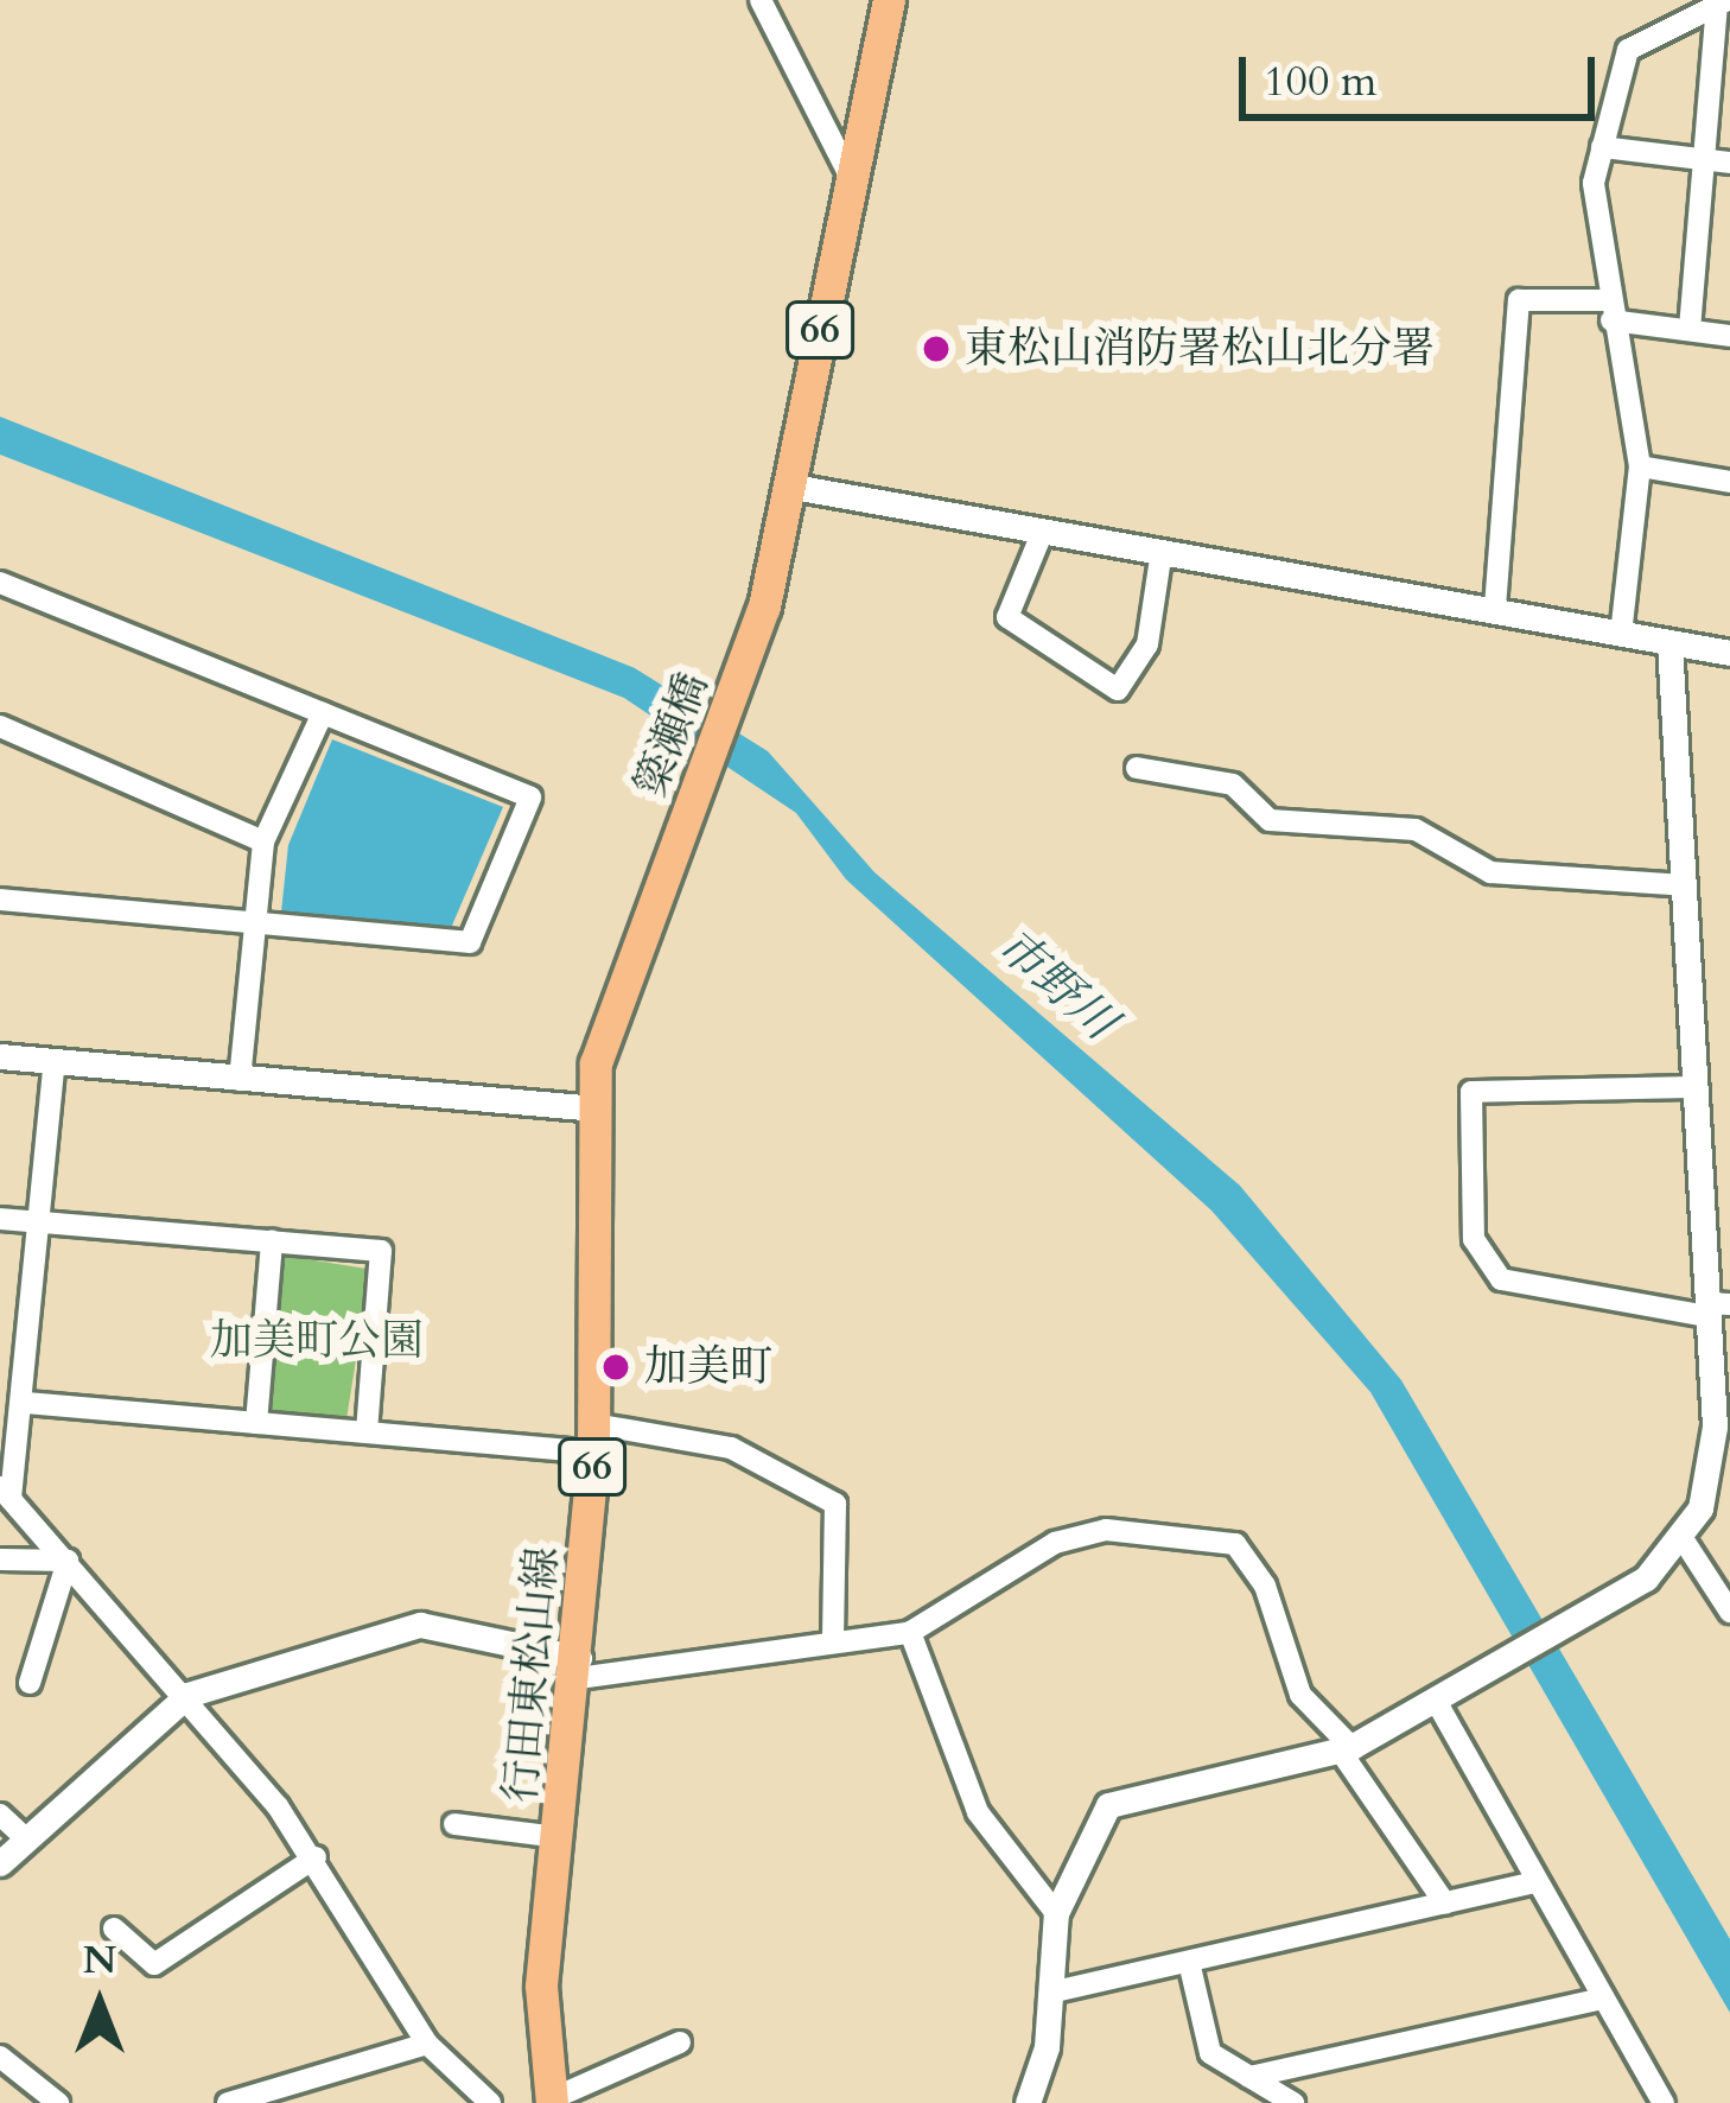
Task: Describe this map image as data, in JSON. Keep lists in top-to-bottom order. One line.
{"streets":{"main road":["66","簗瀬橋","行田東松山線"]},"crossings":[["66","簗瀬橋"],["簗瀬橋","行田東松山線"]],"water":["市野川"],"parks":["加美町公園"],"places":["東松山消防署松山北分署","加美町"],"scale_bar":"100 m","north":"top"}
